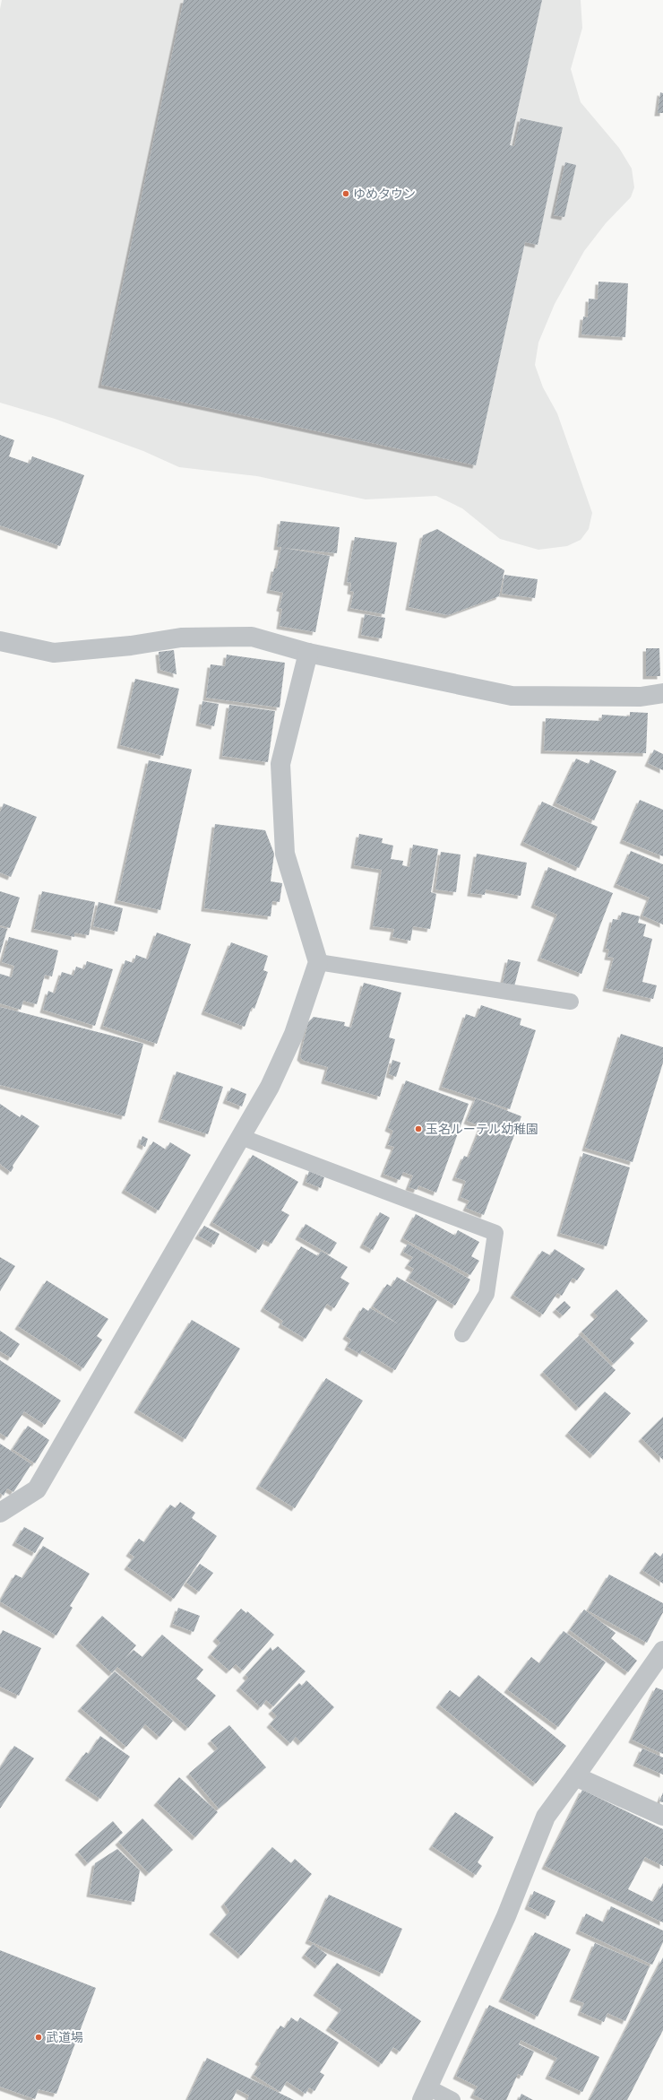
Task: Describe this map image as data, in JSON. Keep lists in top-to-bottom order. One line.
{"places":["ゆめタウン","玉名ルーテル幼稚園","武道場"]}
